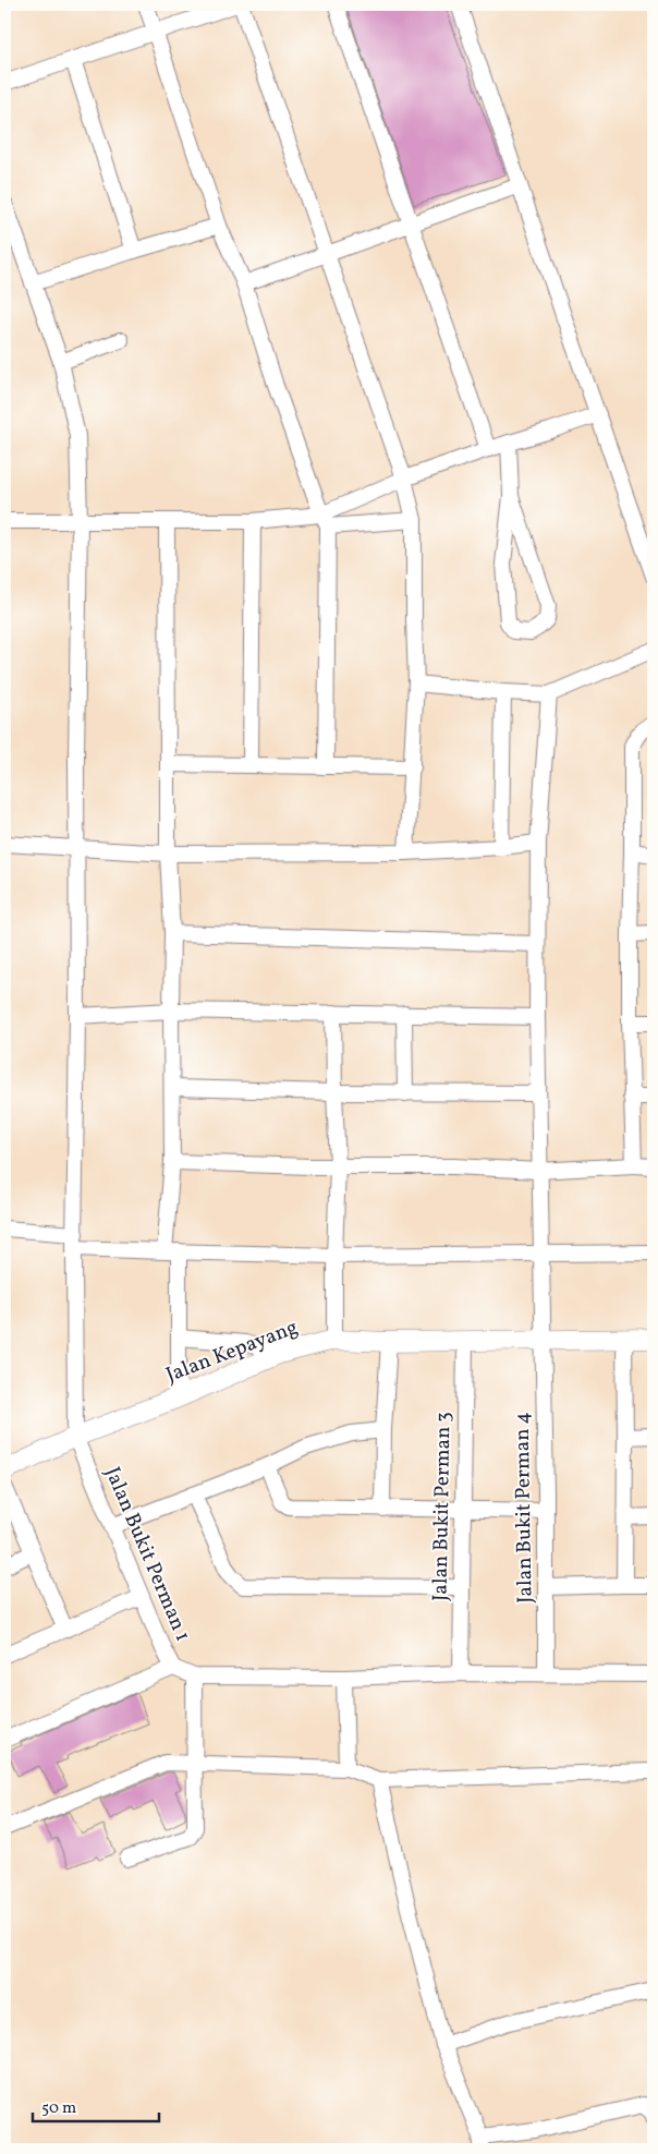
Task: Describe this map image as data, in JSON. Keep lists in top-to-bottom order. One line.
{"streets":{"street":["Jalan Kepayang","Jalan Bukit Perman 3","Jalan Bukit Perman 4","Jalan Bukit Perman 1"]},"crossings":[["Jalan Kepayang","Jalan Bukit Perman 3"],["Jalan Kepayang","Jalan Bukit Perman 4"],["Jalan Kepayang","Jalan Bukit Perman 1"]],"scale_bar":"50 m"}
